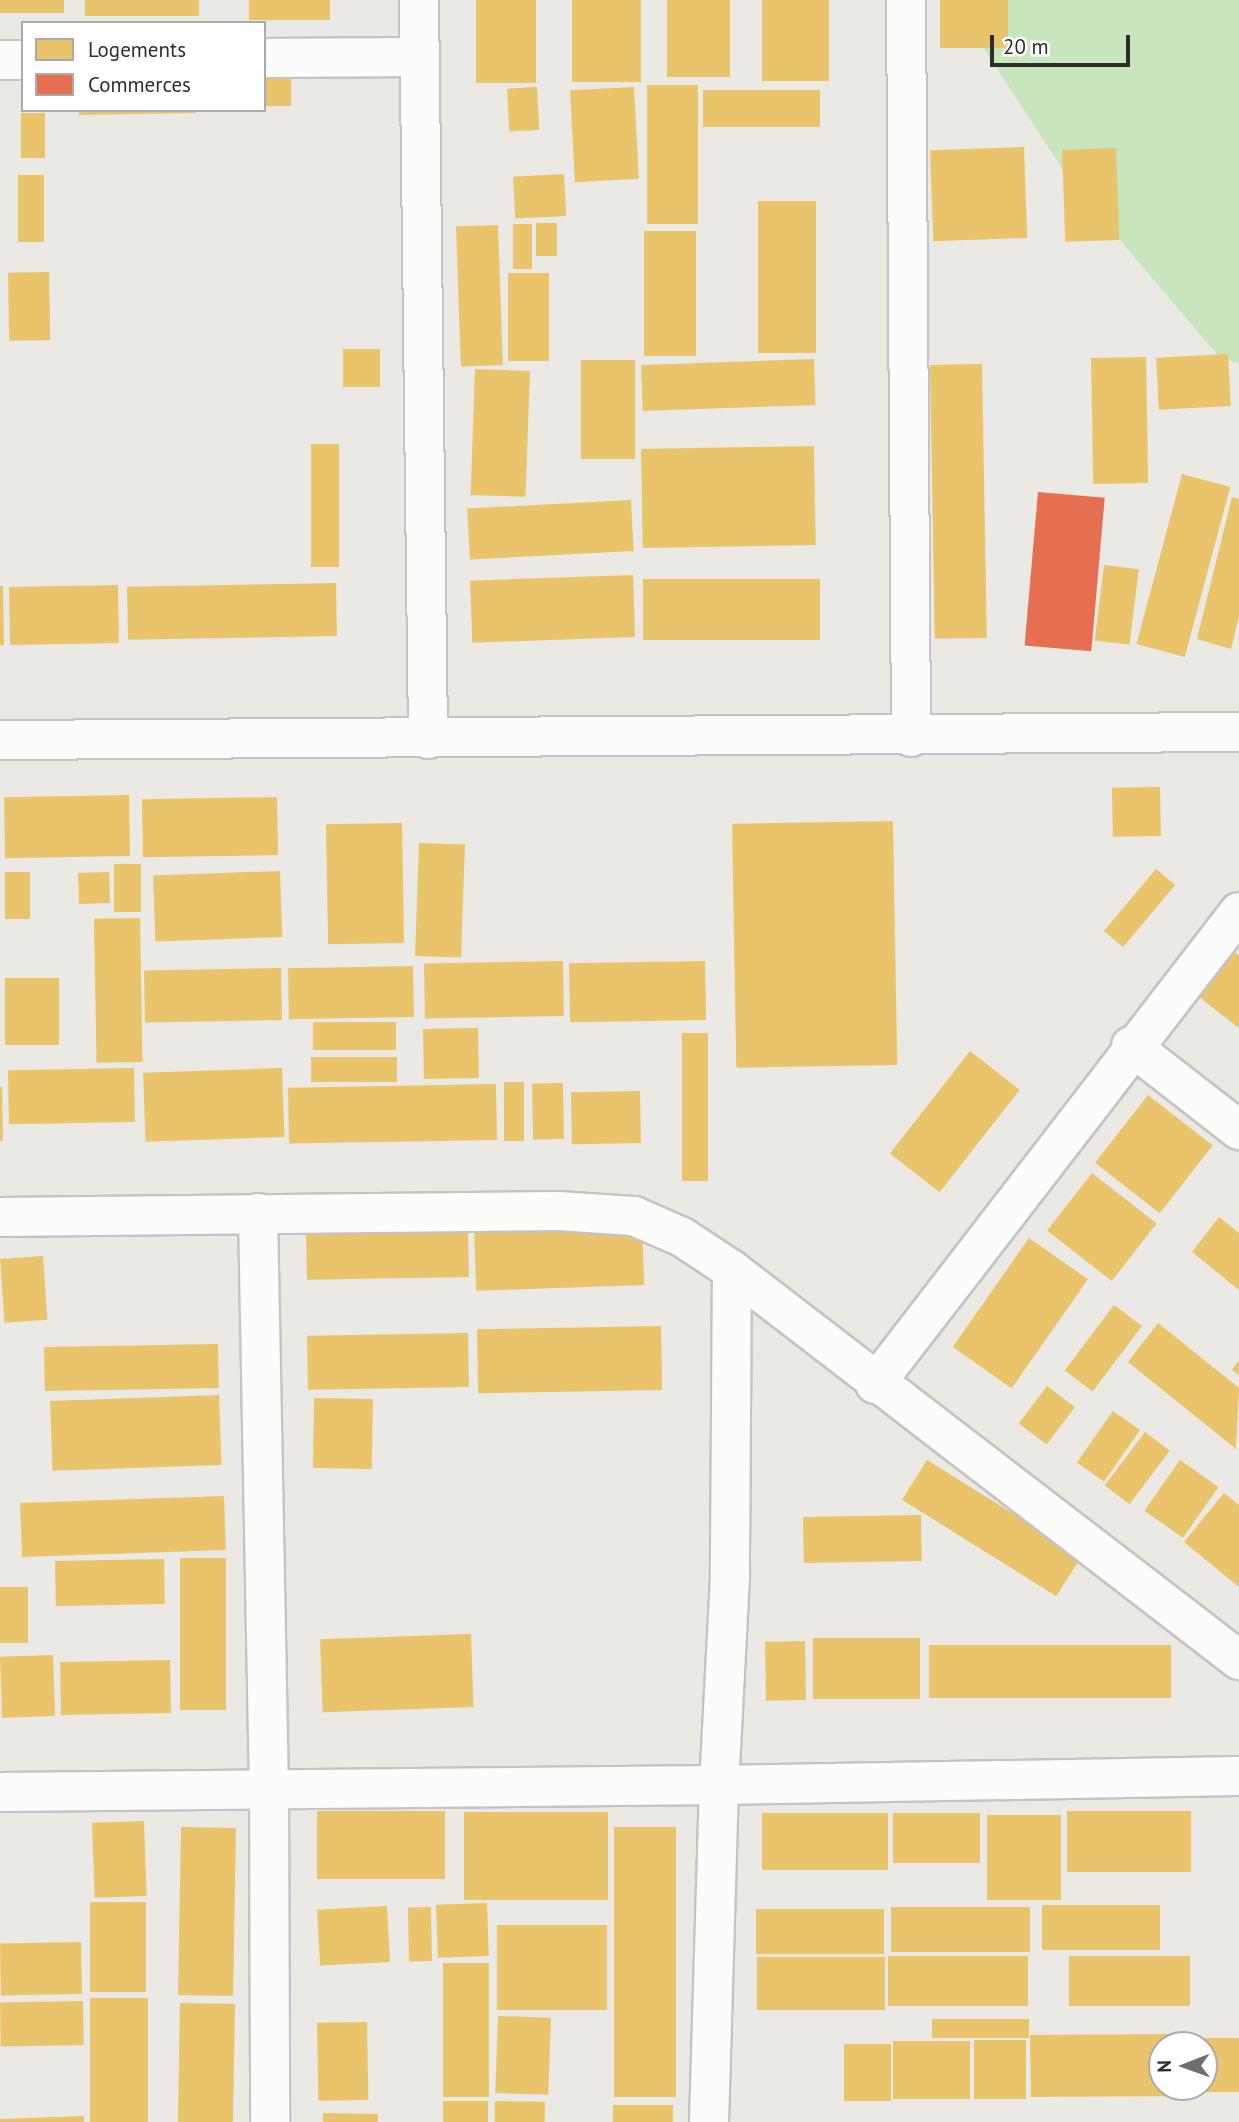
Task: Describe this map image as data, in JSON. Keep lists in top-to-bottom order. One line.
{"legend":["Logements","Commerces"],"scale_bar":"20 m","north":"left"}
